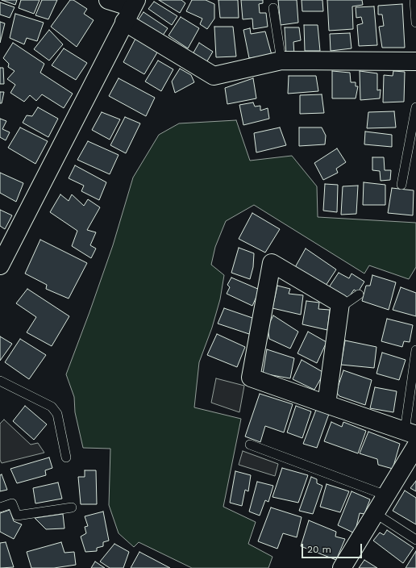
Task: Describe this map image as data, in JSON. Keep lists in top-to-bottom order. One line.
{"scale_bar":"20 m"}
